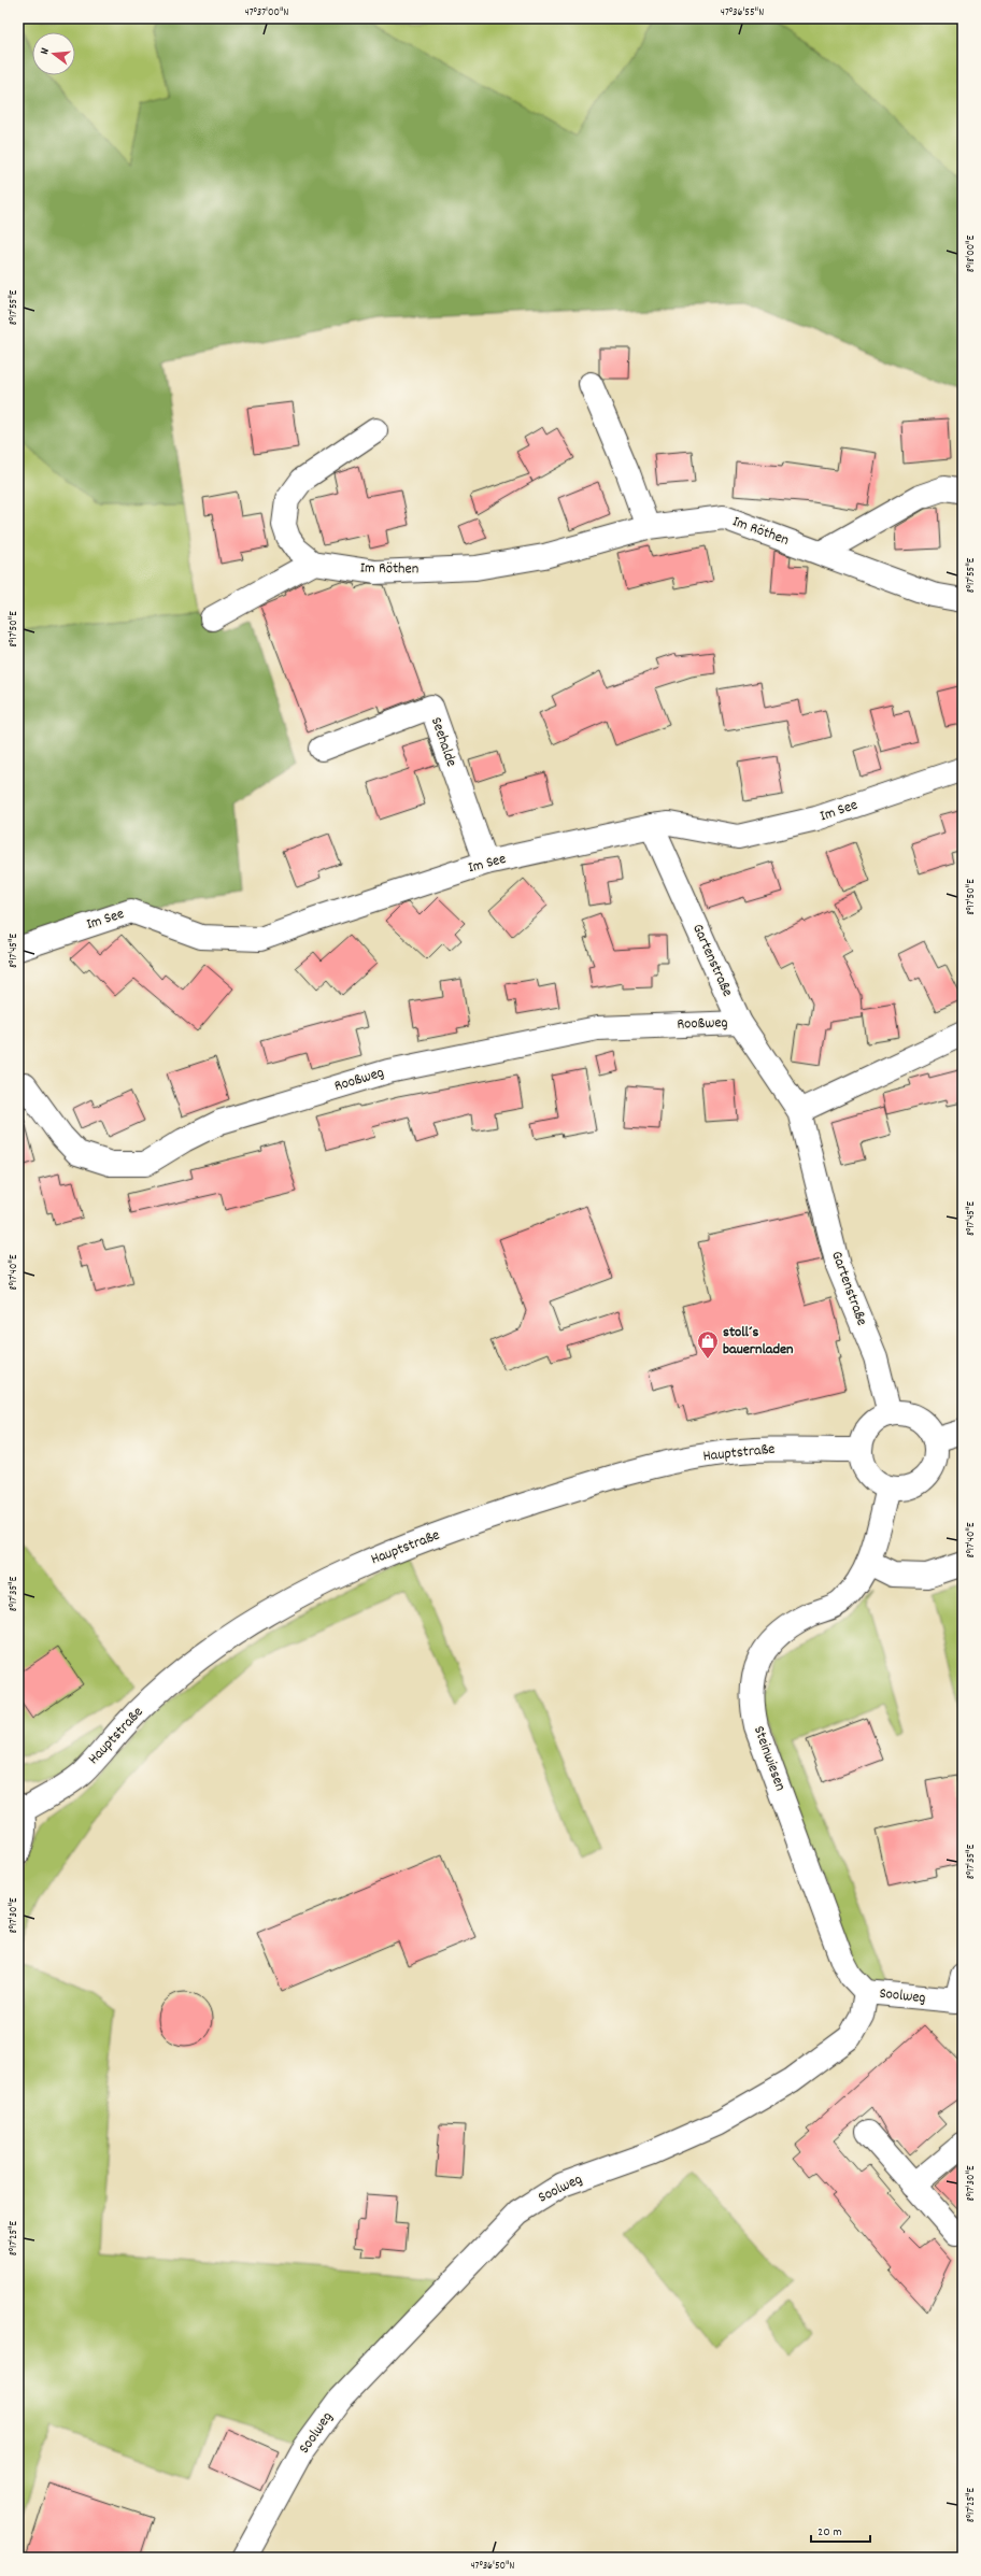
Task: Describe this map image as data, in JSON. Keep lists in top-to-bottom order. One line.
{"streets":{"street":["Im Röthen","Seehalde","Im See","Gartenstraße","Rooßweg","Hauptstraße","Steinwiesen","Soolweg"]},"crossings":[["Seehalde","Im See"],["Im See","Gartenstraße"],["Gartenstraße","Rooßweg"],["Gartenstraße","Hauptstraße"],["Gartenstraße","Steinwiesen"],["Hauptstraße","Steinwiesen"],["Steinwiesen","Soolweg"]],"places":{"shop":["stoll´s bauernladen"]},"scale_bar":"20 m","north":"left","coordinates":["47°37'00\"N","47°36'55\"N","8°18'00\"E","8°17'55\"E","8°17'50\"E","8°17'45\"E","8°17'40\"E","8°17'35\"E","8°17'30\"E","8°17'25\"E","47°36'50\"N"]}
